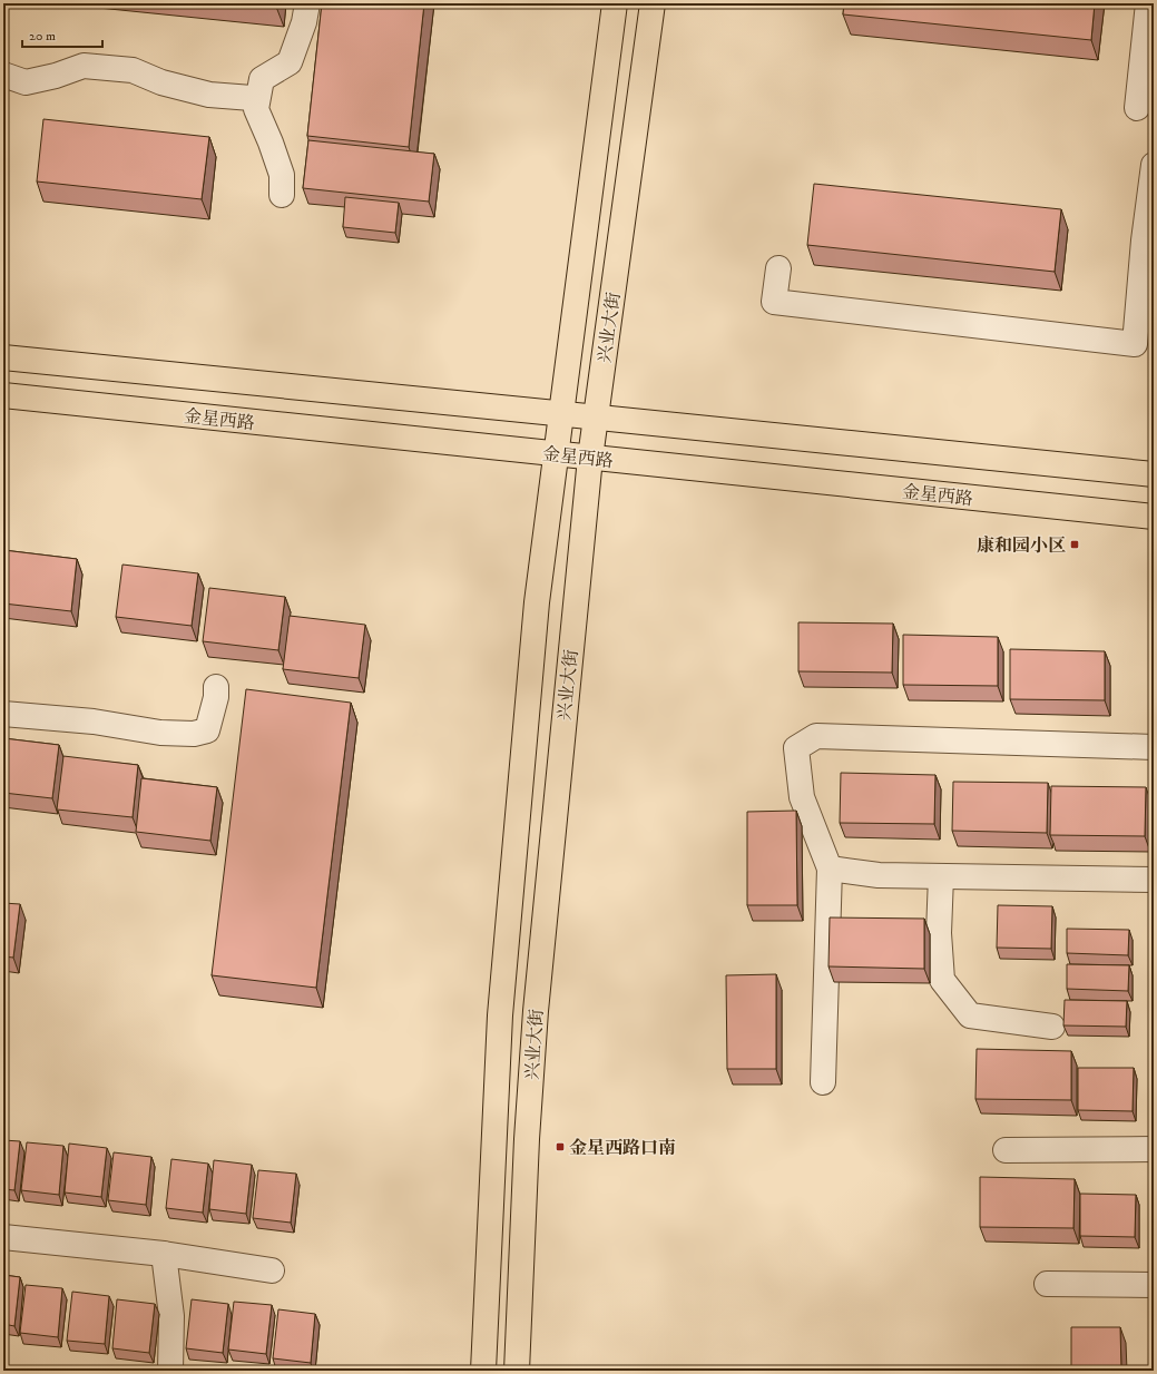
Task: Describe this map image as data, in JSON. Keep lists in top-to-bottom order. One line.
{"streets":{"main road":["兴业大街","金星西路"]},"crossings":[["兴业大街","金星西路"]],"places":{"transit":["康和园小区","金星西路口南"]},"scale_bar":"20 m"}
